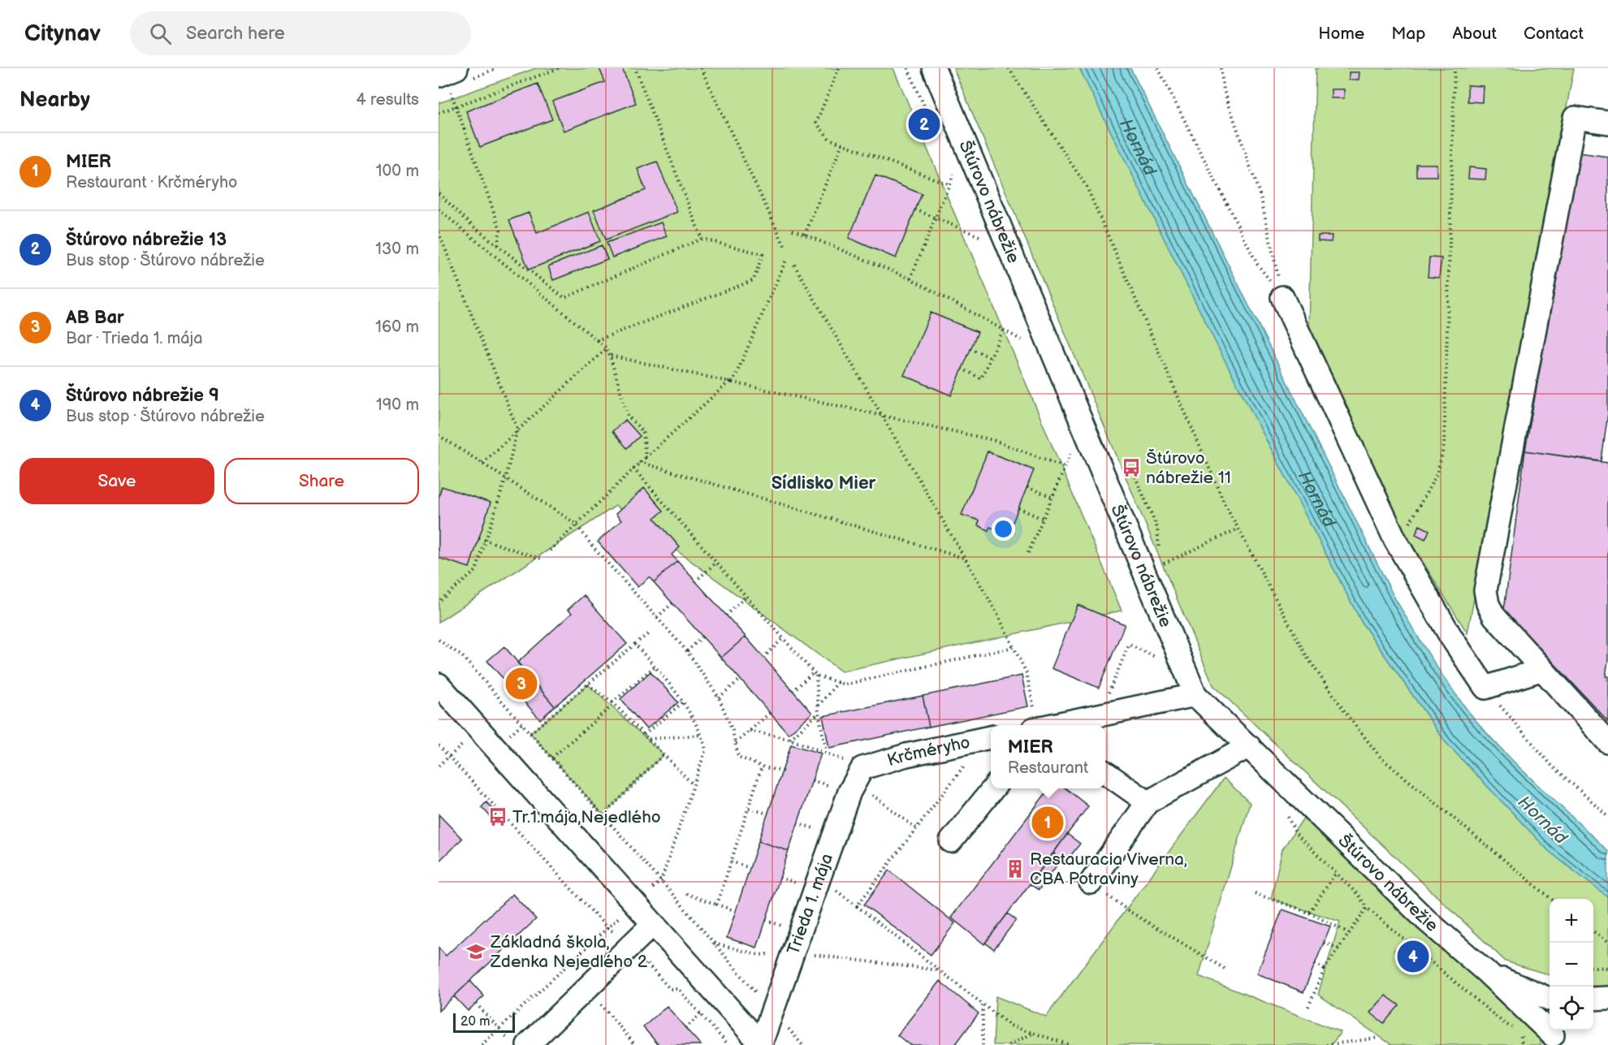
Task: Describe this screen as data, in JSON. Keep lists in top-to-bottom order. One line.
{"streets":{"street":["Štúrovo nábrežie","Krčméryho","Trieda 1. mája"]},"crossings":[["Krčméryho","Trieda 1. mája"]],"districts":["Sídlisko Mier"],"water":["Hornád"],"places":{"bus stop":["Štúrovo nábrežie 11","Tr.1.mája,Nejedlého"],"building":["Restauracia Viverna, CBA Potraviny"],"school or university":["Základná škola, Zdenka Nejedlého 2"]},"scale_bar":"20 m","page":{"header":"Citynav","search":"Search here","nav":["Home","Map","About","Contact"],"heading":["Nearby","4 results"],"pins":["2","3","1","4"],"list":[{"mark":"1","name":"MIER","note":"Restaurant · Krčméryho","value":"100 m"},{"mark":"2","name":"Štúrovo nábrežie 13","note":"Bus stop · Štúrovo nábrežie","value":"130 m"},{"mark":"3","name":"AB Bar","note":"Bar · Trieda 1. mája","value":"160 m"},{"mark":"4","name":"Štúrovo nábrežie 9","note":"Bus stop · Štúrovo nábrežie","value":"190 m"}],"buttons":["Save","Share"],"popup":["MIER","Restaurant"],"map_buttons":["+","−"],"scale":"20 m"}}
